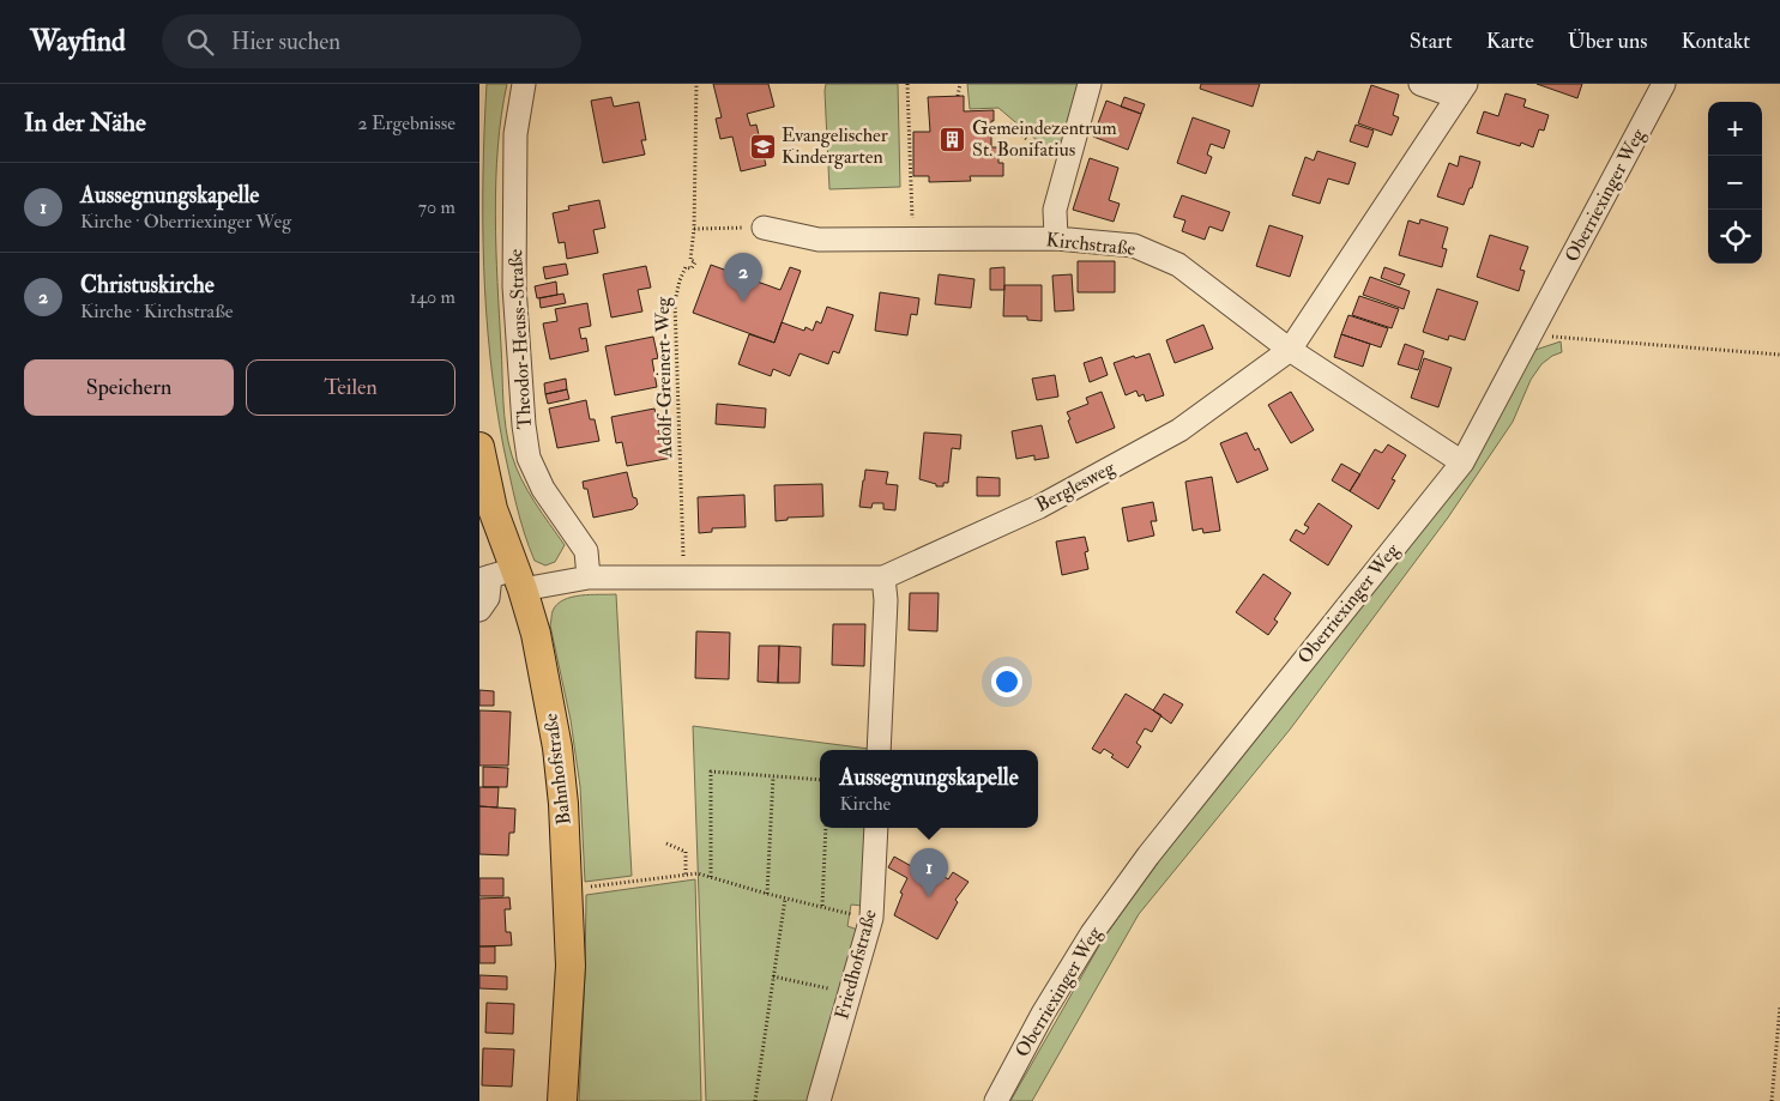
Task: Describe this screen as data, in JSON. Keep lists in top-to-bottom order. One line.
{"streets":{"main road":["Bahnhofstraße"],"street":["Oberriexinger Weg","Kirchstraße","Theodor-Heuss-Straße","Berglesweg","Friedhofstraße"],"path":["Adolf-Greinert-Weg"]},"crossings":[["Oberriexinger Weg","Kirchstraße"],["Kirchstraße","Berglesweg"],["Theodor-Heuss-Straße","Berglesweg"],["Adolf-Greinert-Weg","Berglesweg"],["Berglesweg","Bahnhofstraße"]],"places":{"building":["Gemeindezentrum St. Bonifatius"],"school or university":["Evangelischer Kindergarten"]},"page":{"header":"Wayfind","search":"Hier suchen","nav":["Start","Karte","Über uns","Kontakt"],"heading":["In der Nähe","2 Ergebnisse"],"map_buttons":["+","−"],"list":[{"mark":"1","name":"Aussegnungskapelle","note":"Kirche · Oberriexinger Weg","value":"70 m"},{"mark":"2","name":"Christuskirche","note":"Kirche · Kirchstraße","value":"140 m"}],"pins":["2","1"],"buttons":["Speichern","Teilen"],"popup":["Aussegnungskapelle","Kirche"]}}
